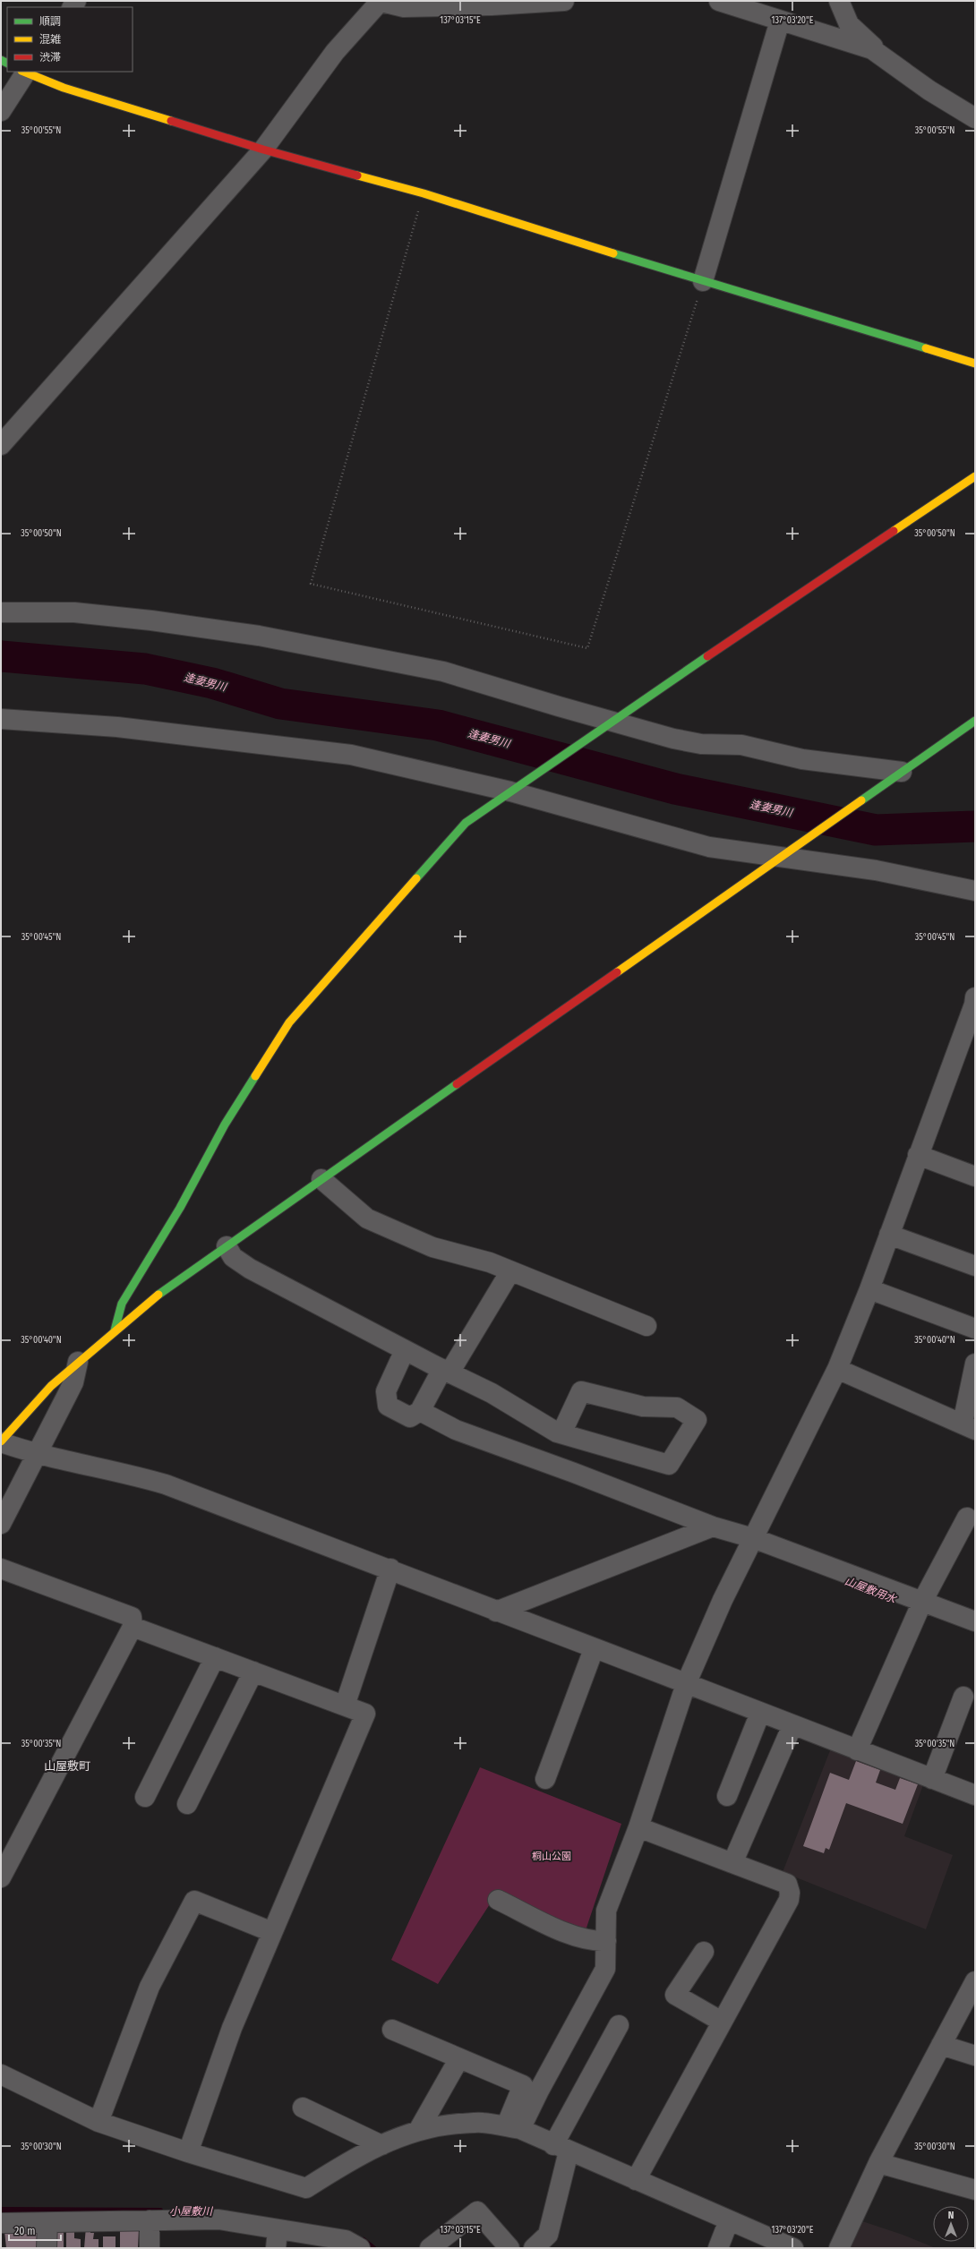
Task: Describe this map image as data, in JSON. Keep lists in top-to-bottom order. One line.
{"districts":["山屋敷町"],"water":["逢妻男川","山屋敷用水","小屋敷川"],"parks":["桐山公園"],"legend":["順調","混雑","渋滞"],"scale_bar":"20 m","north":"top","coordinates":["137°03'15\"E","137°03'20\"E","35°00'55\"N","35°00'50\"N","35°00'45\"N","35°00'40\"N","35°00'35\"N","35°00'30\"N"]}
